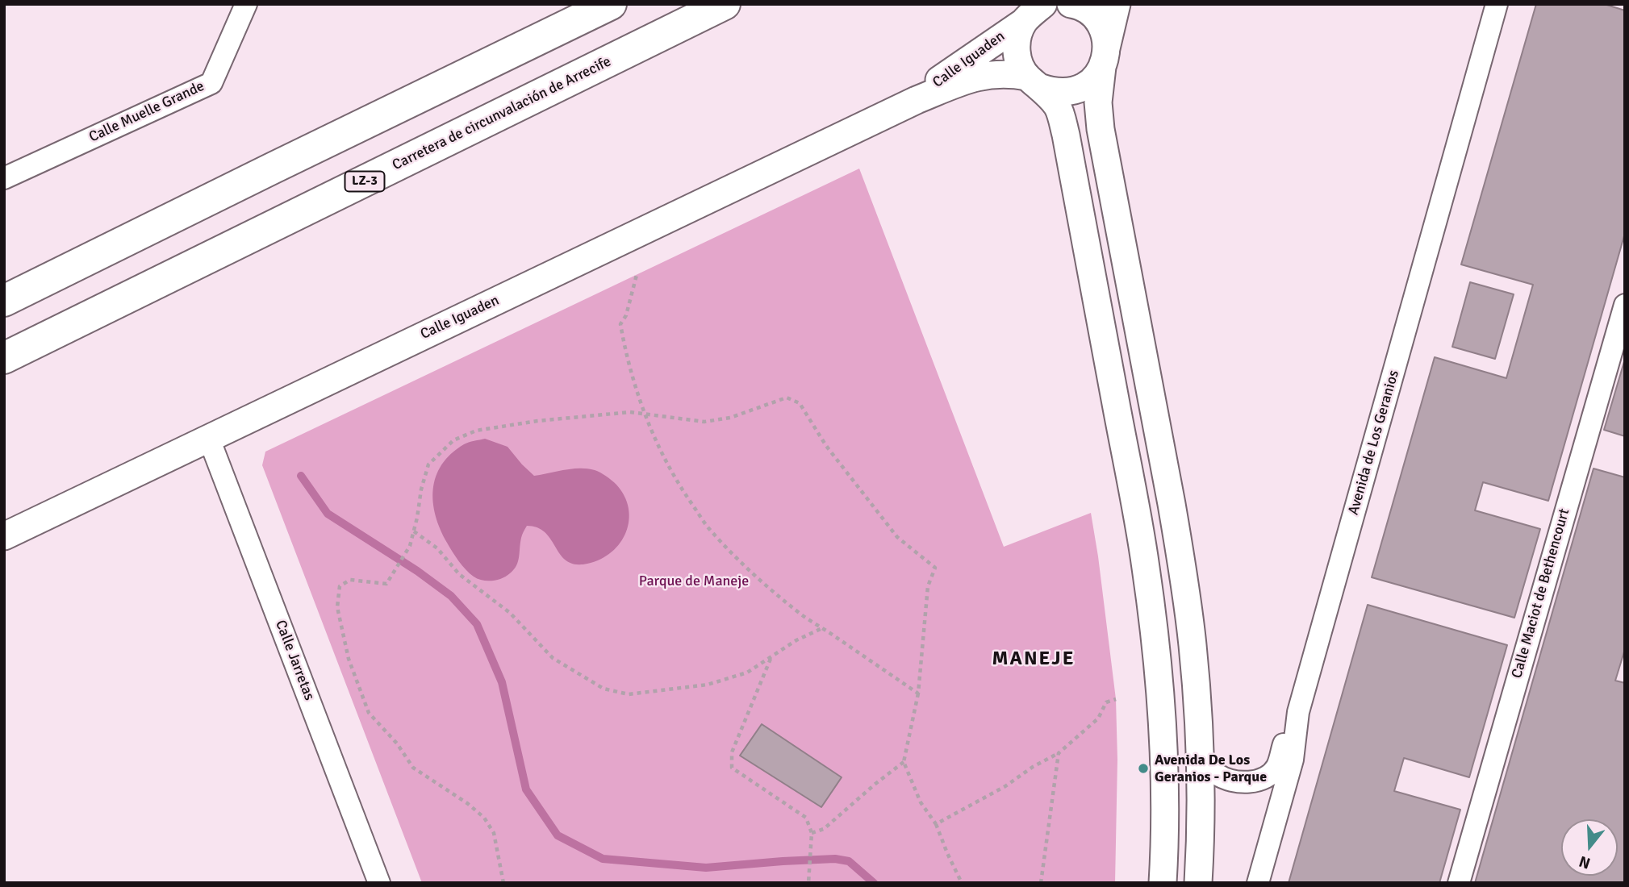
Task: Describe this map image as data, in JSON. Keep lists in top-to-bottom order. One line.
{"streets":{"highway":["Carretera de circunvalación de Arrecife","LZ-3"],"street":["Calle Iguaden","Calle Muelle Grande","Avenida de Los Geranios","Calle Maciot de Bethencourt","Calle Jarretas"]},"crossings":[["Calle Iguaden","Calle Jarretas"]],"districts":["MANEJE"],"parks":["Parque de Maneje"],"places":["Avenida De Los Geranios - Parque"],"north":"bottom"}
